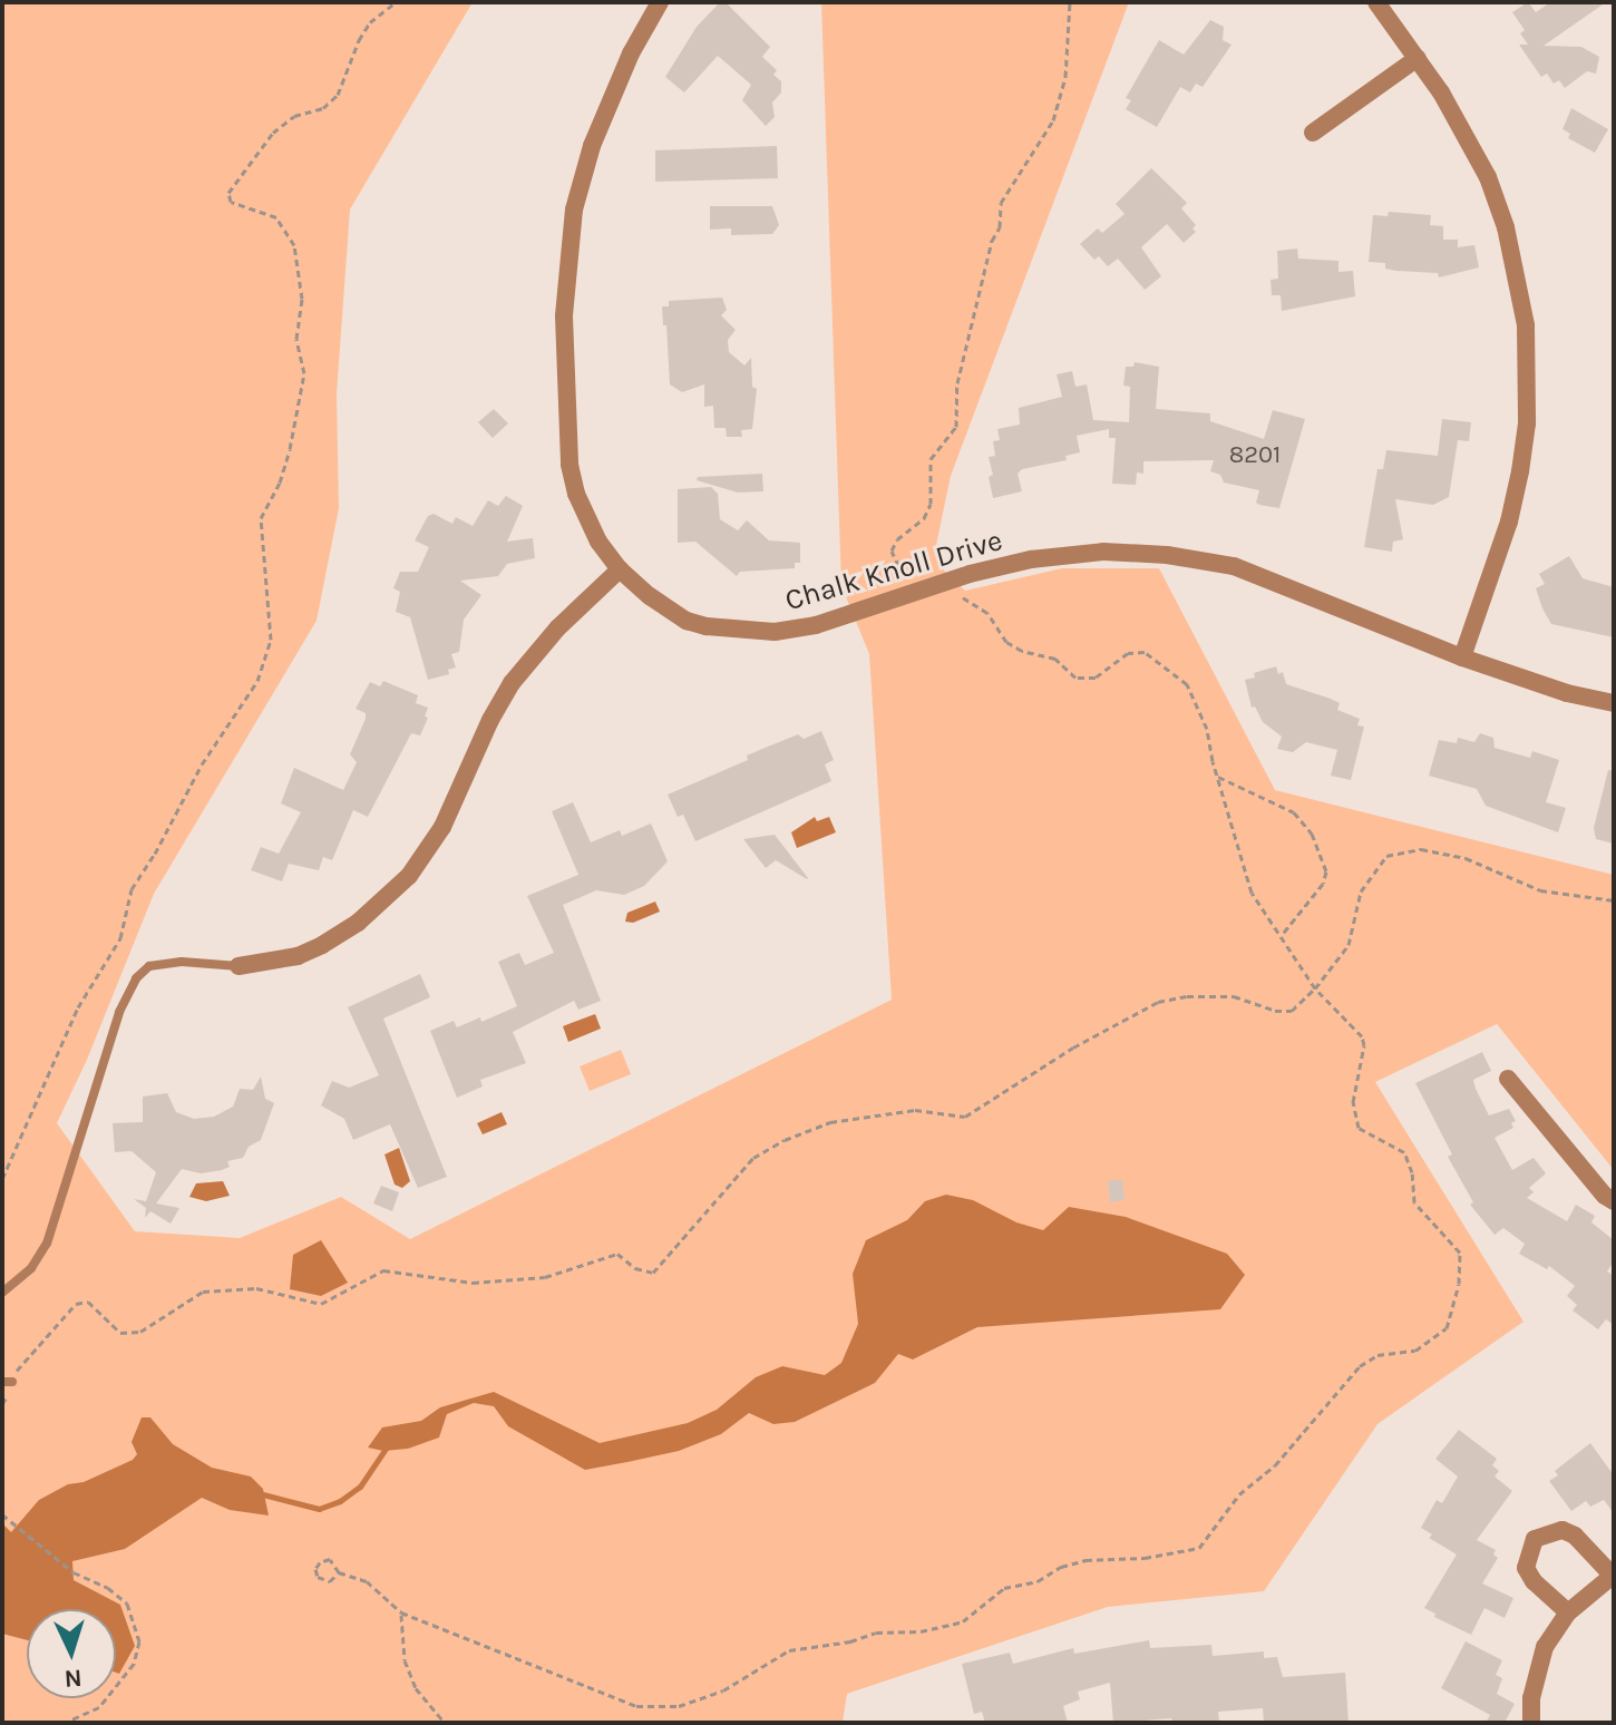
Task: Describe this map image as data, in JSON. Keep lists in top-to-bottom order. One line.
{"streets":{"street":["Chalk Knoll Drive"]},"house_numbers":["8201"],"north":"bottom"}
